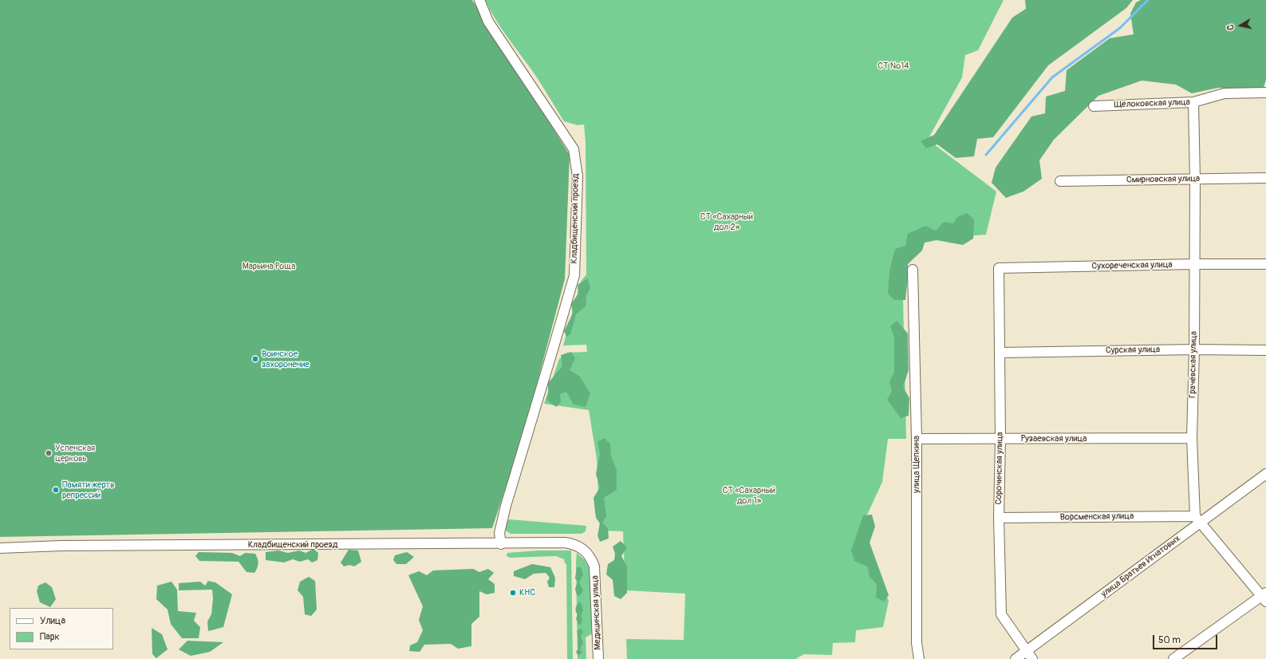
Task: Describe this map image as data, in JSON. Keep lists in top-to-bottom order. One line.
{"streets":{"street":["Щёлоковская улица","Смирновская улица","Кладбищенский проезд","Сухореченская улица","Сурская улица","Грачёвская улица","Рузаевская улица","улица Щепкина","Сорочинская улица","Ворсменская улица","улица Братьев Игнатовых","Медицинская улица"]},"crossings":[["Щёлоковская улица","Грачёвская улица"],["Смирновская улица","Грачёвская улица"],["Кладбищенский проезд","Медицинская улица"],["Сухореченская улица","Грачёвская улица"],["Сухореченская улица","Сорочинская улица"],["Сурская улица","Грачёвская улица"],["Сурская улица","Сорочинская улица"],["Грачёвская улица","Рузаевская улица"],["Грачёвская улица","Ворсменская улица"],["Грачёвская улица","улица Братьев Игнатовых"],["Рузаевская улица","улица Щепкина"],["Рузаевская улица","Сорочинская улица"],["Сорочинская улица","Ворсменская улица"],["Сорочинская улица","улица Братьев Игнатовых"],["Ворсменская улица","улица Братьев Игнатовых"]],"parks":["СТ №14","СТ «Сахарный дол 2»","Марьина Роща","СТ «Сахарный дол 1»"],"places":["Воинское захоронение","Успенская церковь","Памяти жертв репрессий","КНС"],"legend":["Улица","Парк"],"scale_bar":"50 m","north":"left"}
